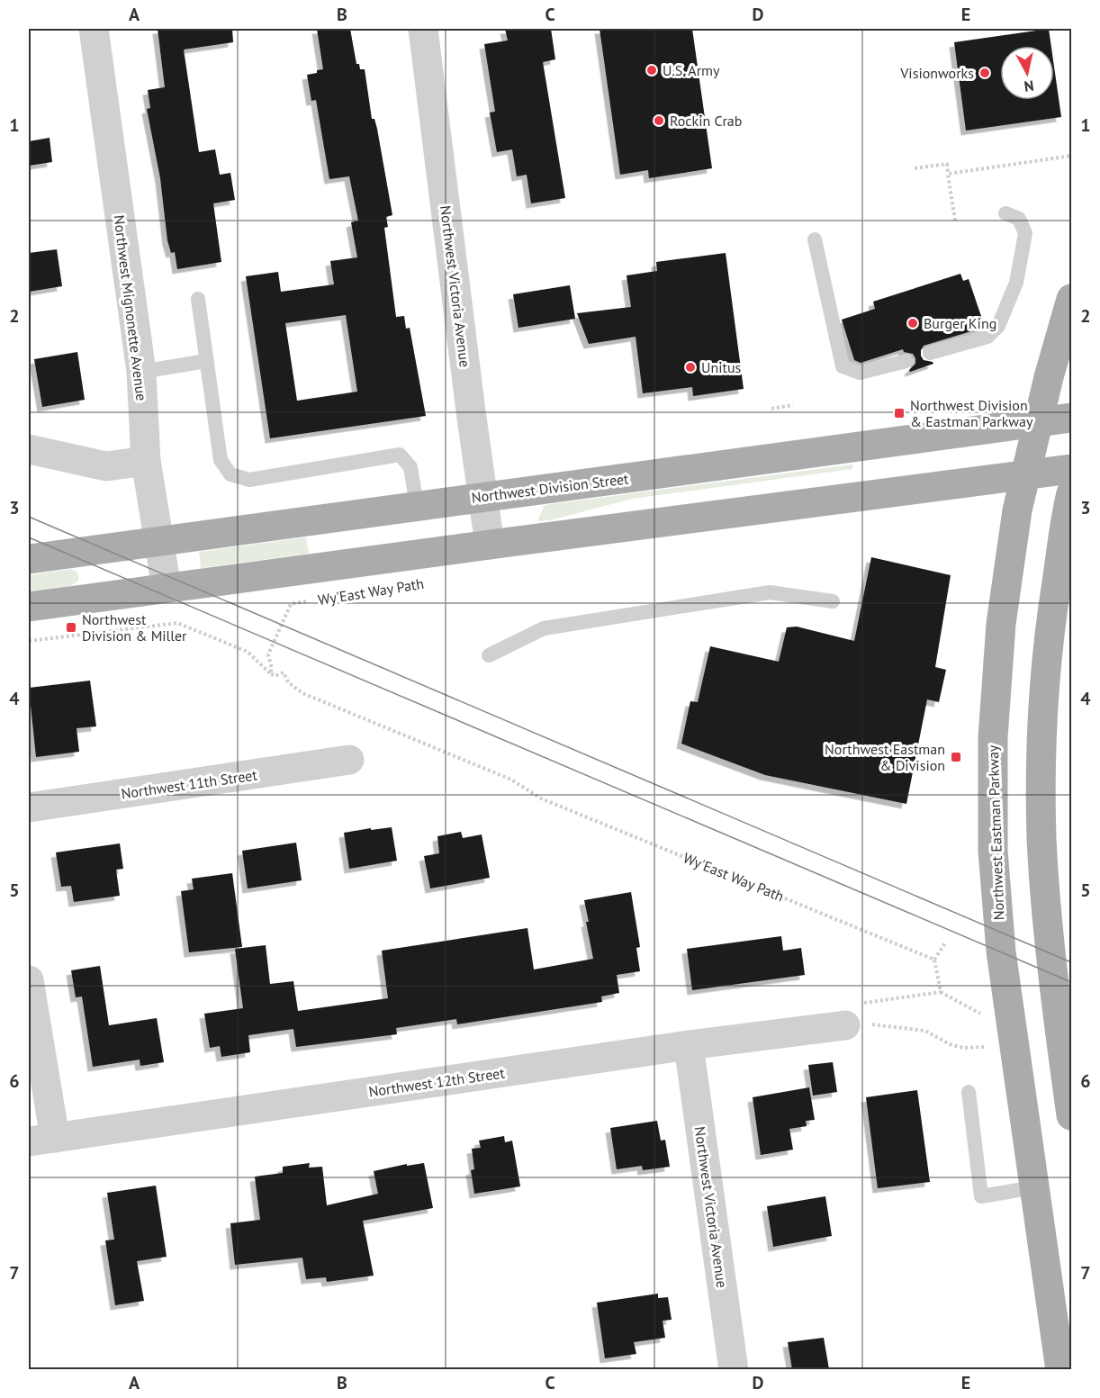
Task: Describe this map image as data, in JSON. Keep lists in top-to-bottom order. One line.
{"streets":{"main road":["Northwest Division Street","Northwest Eastman Parkway"],"street":["Northwest Victoria Avenue","Northwest Mignonette Avenue","Northwest 11th Street","Northwest 12th Street"],"path":["Wy'East Way Path"]},"crossings":[["Northwest Victoria Avenue","Northwest Division Street"],["Northwest Victoria Avenue","Northwest 12th Street"],["Northwest Mignonette Avenue","Northwest Division Street"],["Northwest Division Street","Northwest Eastman Parkway"]],"places":{"other":["U.S. Army","Visionworks","Rockin Crab","Burger King","Unitus"],"transit":["Northwest Division & Eastman Parkway","Northwest Division & Miller","Northwest Eastman & Division"]},"north":"bottom","grid":{"columns":["A","B","C","D","E"],"rows":["1","2","3","4","5","6","7"]}}
